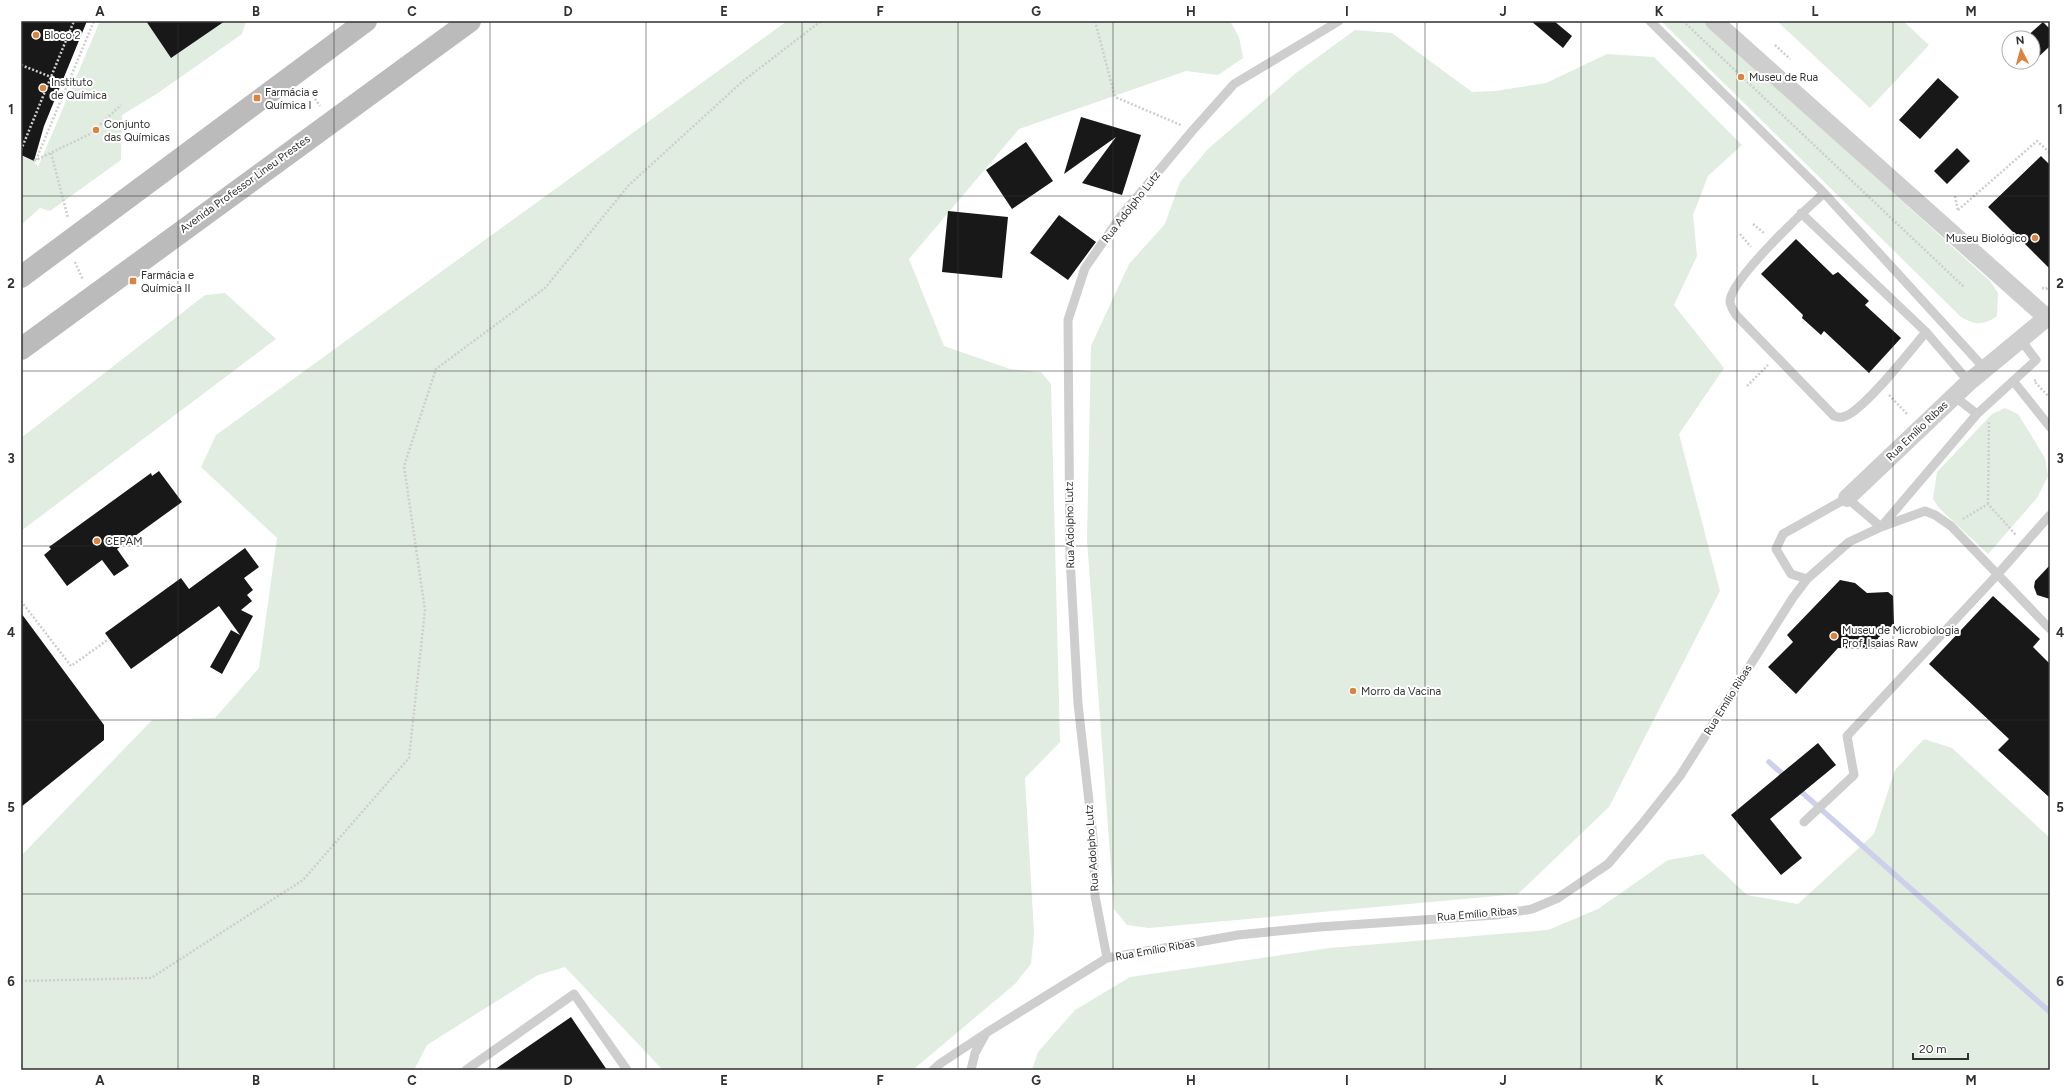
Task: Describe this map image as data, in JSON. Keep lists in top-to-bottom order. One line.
{"streets":{"main road":["Avenida Professor Lineu Prestes"],"street":["Rua Emílio Ribas"],"lane":["Rua Adolpho Lutz"]},"crossings":[["Rua Adolpho Lutz","Rua Emílio Ribas"]],"places":{"other":["Bloco 2","Museu de Rua","Instituto de Química","Conjunto das Químicas","Museu Biológico","CEPAM","Museu de Microbiologia Prof. Isaias Raw","Morro da Vacina"],"transit":["Farmácia e Química I","Farmácia e Química II"]},"scale_bar":"20 m","north":"top","grid":{"columns":["A","B","C","D","E","F","G","H","I","J","K","L","M"],"rows":["1","2","3","4","5","6"]}}
